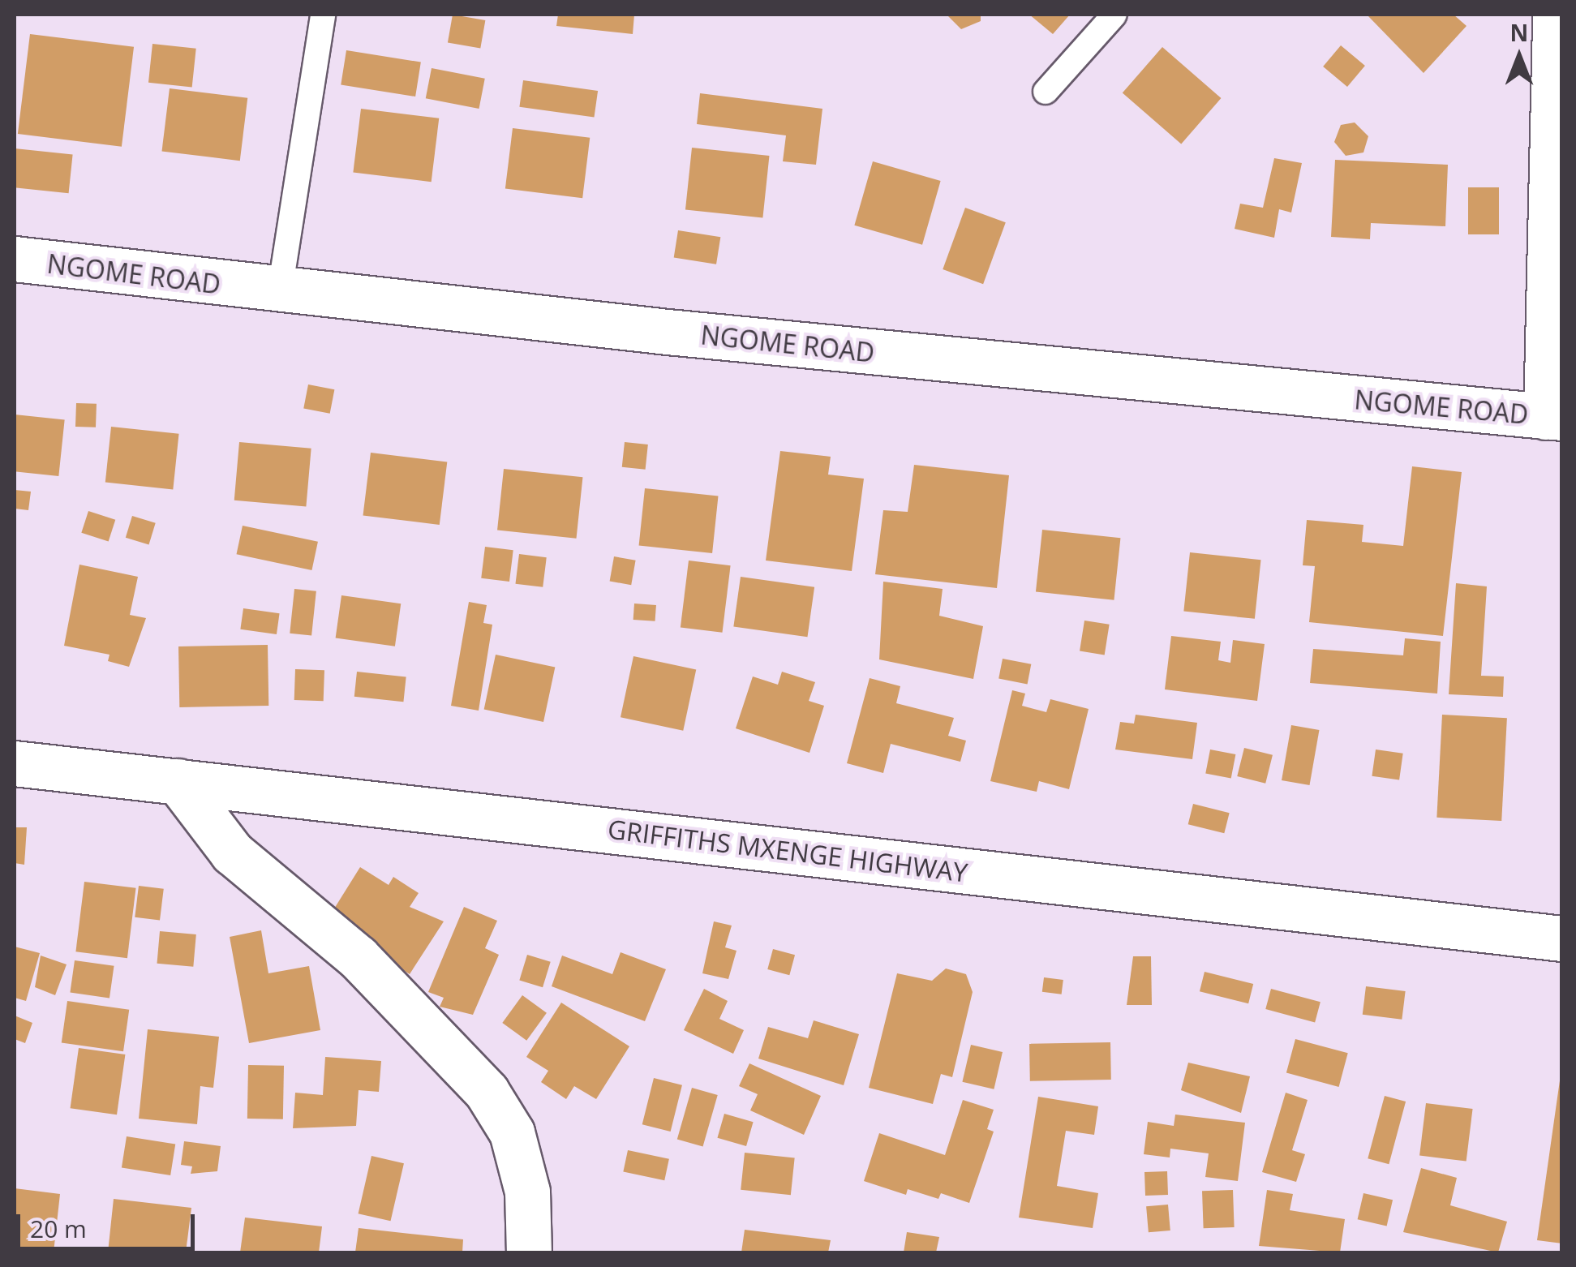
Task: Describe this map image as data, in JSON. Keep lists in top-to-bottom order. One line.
{"streets":{"street":["NGOME ROAD","GRIFFITHS MXENGE HIGHWAY"]},"scale_bar":"20 m","north":"top"}
